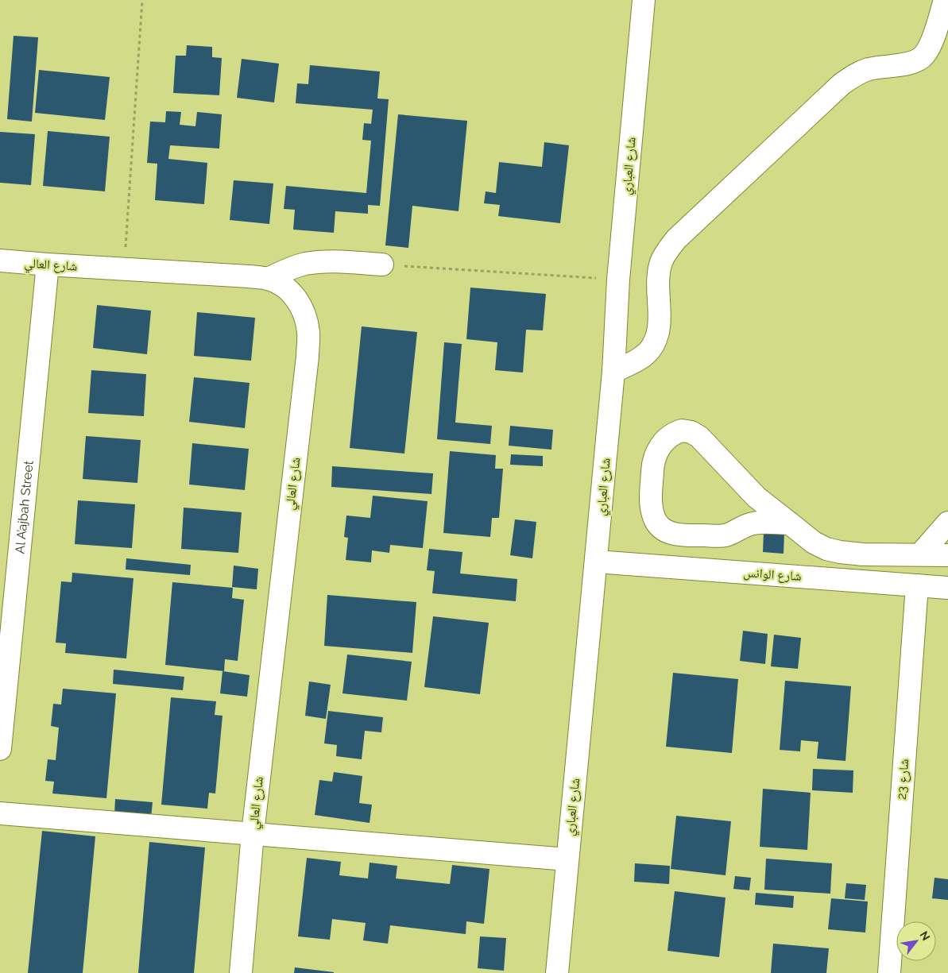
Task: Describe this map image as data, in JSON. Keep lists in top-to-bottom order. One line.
{"streets":{"street":["شارع العباري","شارع العالي","Al A’ajbah Street","شارع الوانس","شارع 23"]},"crossings":[["شارع العباري","شارع الوانس"],["شارع العالي","Al A’ajbah Street"],["شارع الوانس","شارع 23"]],"north":"top right"}
